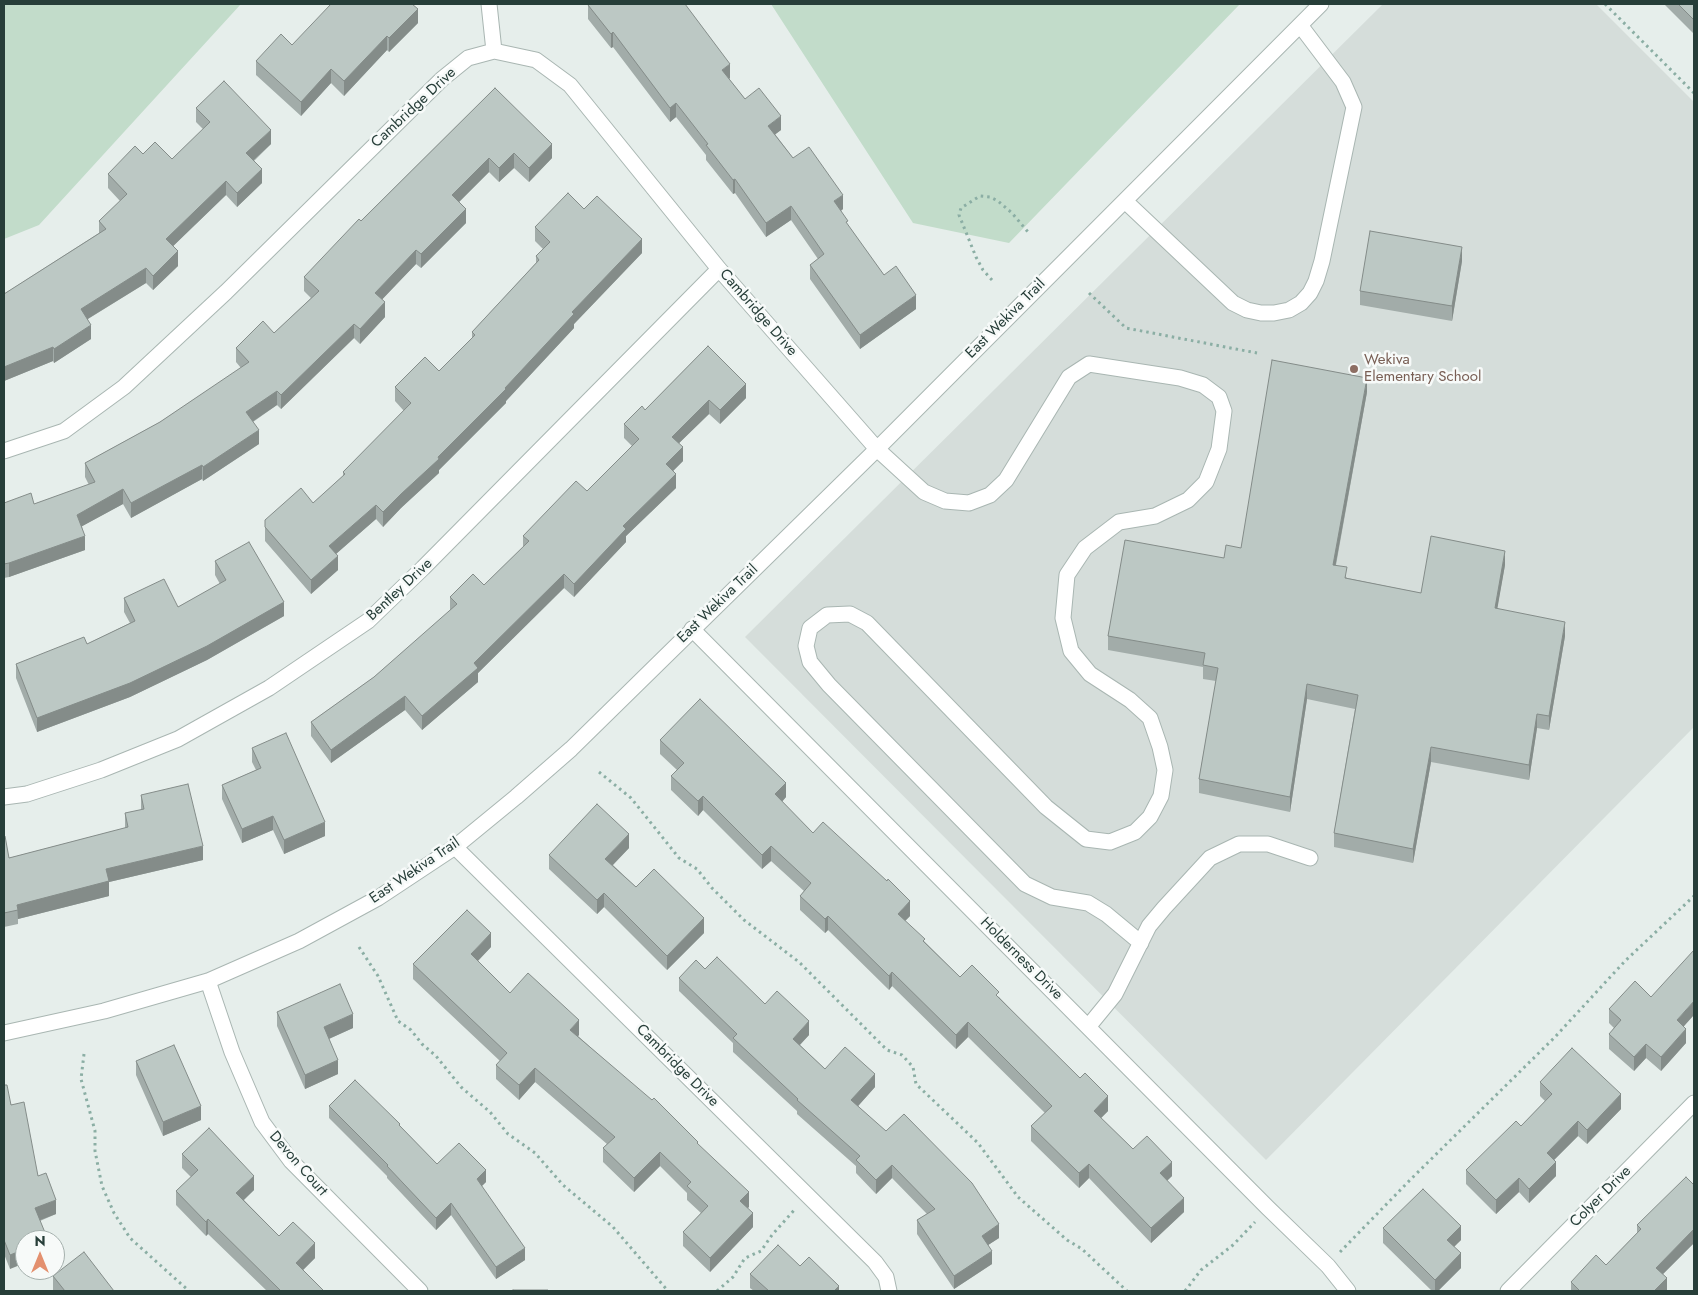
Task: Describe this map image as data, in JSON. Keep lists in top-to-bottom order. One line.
{"streets":{"street":["Cambridge Drive","East Wekiva Trail","Bentley Drive","Holderness Drive","Devon Court","Colyer Drive"]},"crossings":[["Cambridge Drive","East Wekiva Trail"],["Cambridge Drive","Bentley Drive"],["East Wekiva Trail","Holderness Drive"],["East Wekiva Trail","Devon Court"]],"places":["Wekiva Elementary School"],"north":"top"}
